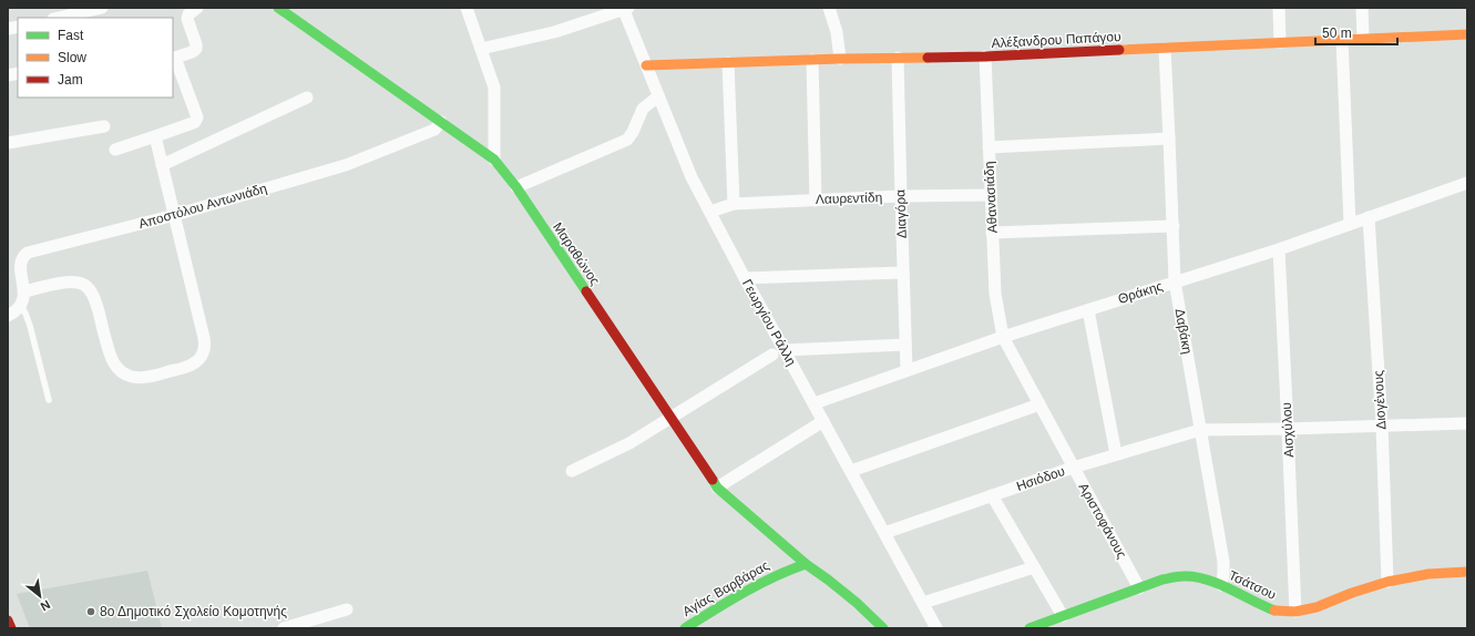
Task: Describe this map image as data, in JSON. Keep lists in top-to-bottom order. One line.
{"streets":{"street":["Αλέξανδρου Παπάγου","Αθανασιάδη","Λαυρεντίδη","Αποστόλου Αντωνιάδη","Διαγόρα","Μαραθώνος","Θράκης","Γεωργίου Ράλλη","Δαβάκη","Διογένους","Αισχύλου","Ησιόδου","Αριστοφάνους","Τσάτσου","Αγίας Βαρβάρας"]},"crossings":[["Αλέξανδρου Παπάγου","Αθανασιάδη"],["Αλέξανδρου Παπάγου","Διαγόρα"],["Αλέξανδρου Παπάγου","Γεωργίου Ράλλη"],["Αλέξανδρου Παπάγου","Δαβάκη"],["Αθανασιάδη","Λαυρεντίδη"],["Αθανασιάδη","Θράκης"],["Αθανασιάδη","Αριστοφάνους"],["Λαυρεντίδη","Διαγόρα"],["Λαυρεντίδη","Γεωργίου Ράλλη"],["Αποστόλου Αντωνιάδη","Μαραθώνος"],["Διαγόρα","Θράκης"],["Μαραθώνος","Αγίας Βαρβάρας"],["Θράκης","Γεωργίου Ράλλη"],["Θράκης","Δαβάκη"],["Θράκης","Διογένους"],["Θράκης","Αισχύλου"],["Θράκης","Αριστοφάνους"],["Γεωργίου Ράλλη","Ησιόδου"],["Δαβάκη","Ησιόδου"],["Δαβάκη","Τσάτσου"],["Διογένους","Ησιόδου"],["Διογένους","Τσάτσου"],["Αισχύλου","Ησιόδου"],["Αισχύλου","Τσάτσου"],["Ησιόδου","Αριστοφάνους"],["Αριστοφάνους","Τσάτσου"]],"places":["8ο Δημοτικό Σχολείο Κομοτηνής"],"legend":["Fast","Slow","Jam"],"scale_bar":"50 m","north":"bottom right"}
